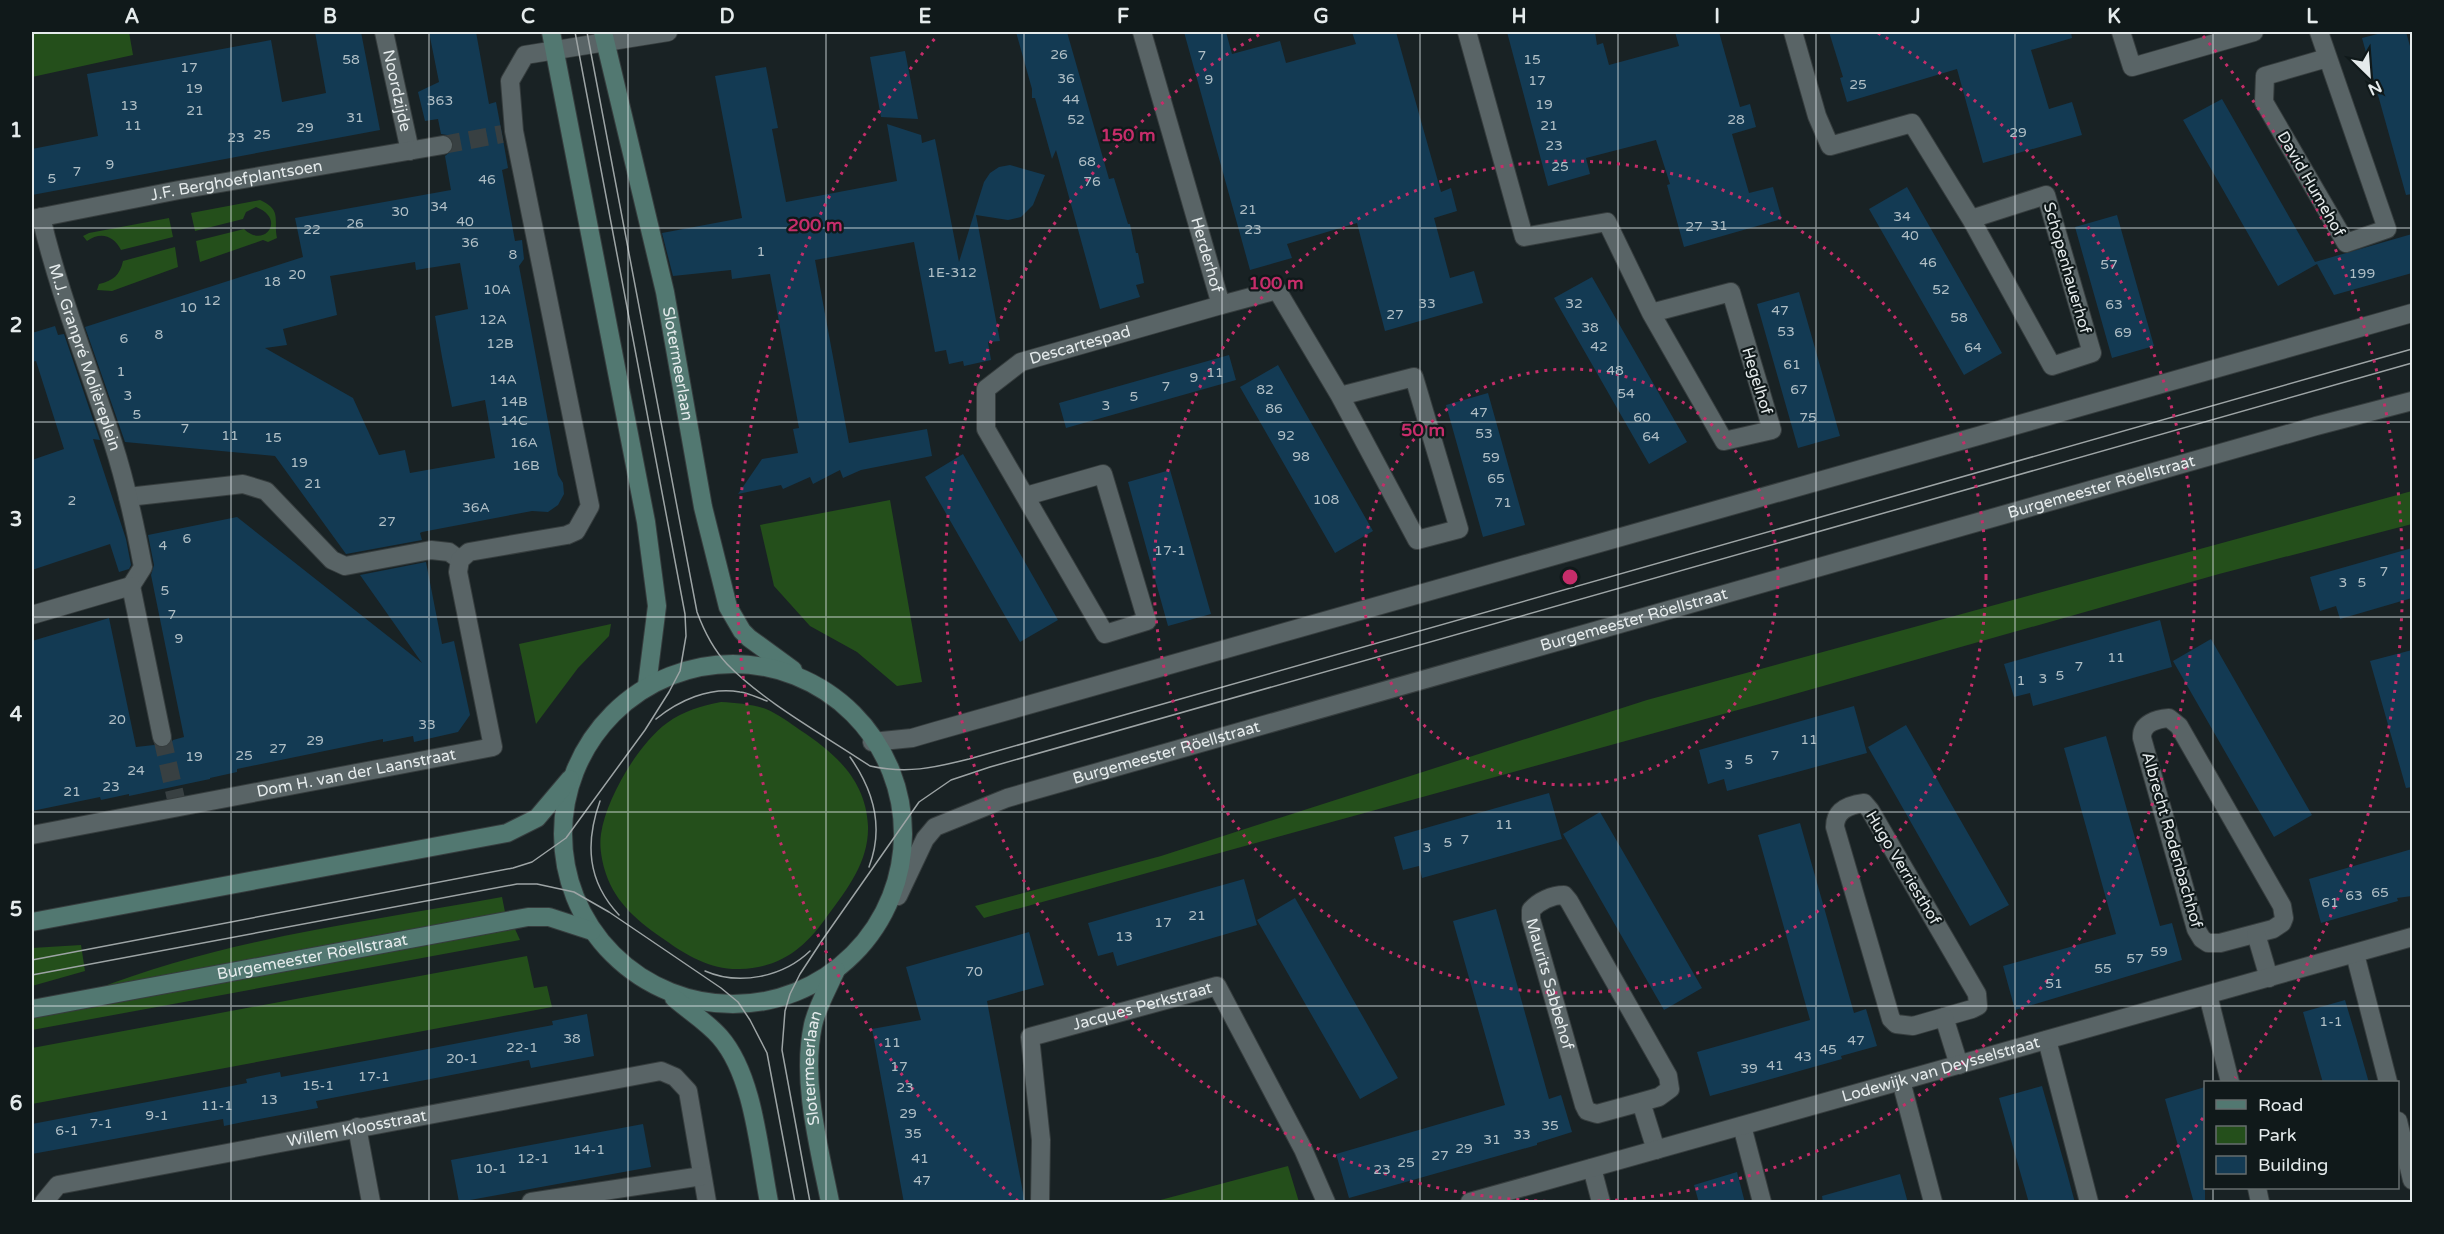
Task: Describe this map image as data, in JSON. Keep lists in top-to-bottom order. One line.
{"streets":{"main road":["Slotermeerlaan","Burgemeester Röellstraat"],"street":["Noordzijde","J.F. Berghoefplantsoen","David Humehof","Herderhof","Schopenhauerhof","Descartespad","M.J. Granpré Molièreplein","Hegelhof","Dom H. van der Laanstraat","Albrecht Rodenbachhof","Hugo Verriesthof","Maurits Sabbehof","Jacques Perkstraat","Lodewijk van Deysselstraat","Willem Kloosstraat"]},"crossings":[["Noordzijde","J.F. Berghoefplantsoen"],["J.F. Berghoefplantsoen","M.J. Granpré Molièreplein"],["Herderhof","Descartespad"]],"house_numbers":["26","7","58","15","17","36","9","17","25","19","44","363","19","13","21","31","52","28","11","21","29","29","25","23","23","68","9","25","7","5","46","76","34","21","30","34","40","26","31","27","22","23","40","36","1","8","46","57","1E-312","199","20","18","10A","52","12","33","32","63","10","47","27","58","12A","38","53","69","8","6","12B","42","64","61","48","1","11","9","14A","7","82","67","54","3","5","14B","3","86","47","5","60","75","14C","7","53","11","92","64","15","16A","98","59","19","16B","65","21","108","2","71","36A","27","6","4","17-1","7","3","5","5","7","9","11","7","5","3","1","20","33","11","29","27","25","7","19","5","3","24","23","21","11","7","5","3","65","63","61","21","17","13","59","57","55","70","51","1-1","38","47","11","22-1","45","43","20-1","41","17","39","17-1","15-1","23","13","11-1","29","9-1","7-1","35","6-1","35","33","31","29","14-1","27","12-1","41","25","10-1","23","47"],"legend":["Road","Park","Building"],"north":"bottom right","grid":{"columns":["A","B","C","D","E","F","G","H","I","J","K","L"],"rows":["1","2","3","4","5","6"]},"rings":["150 m","200 m","100 m","50 m"]}
